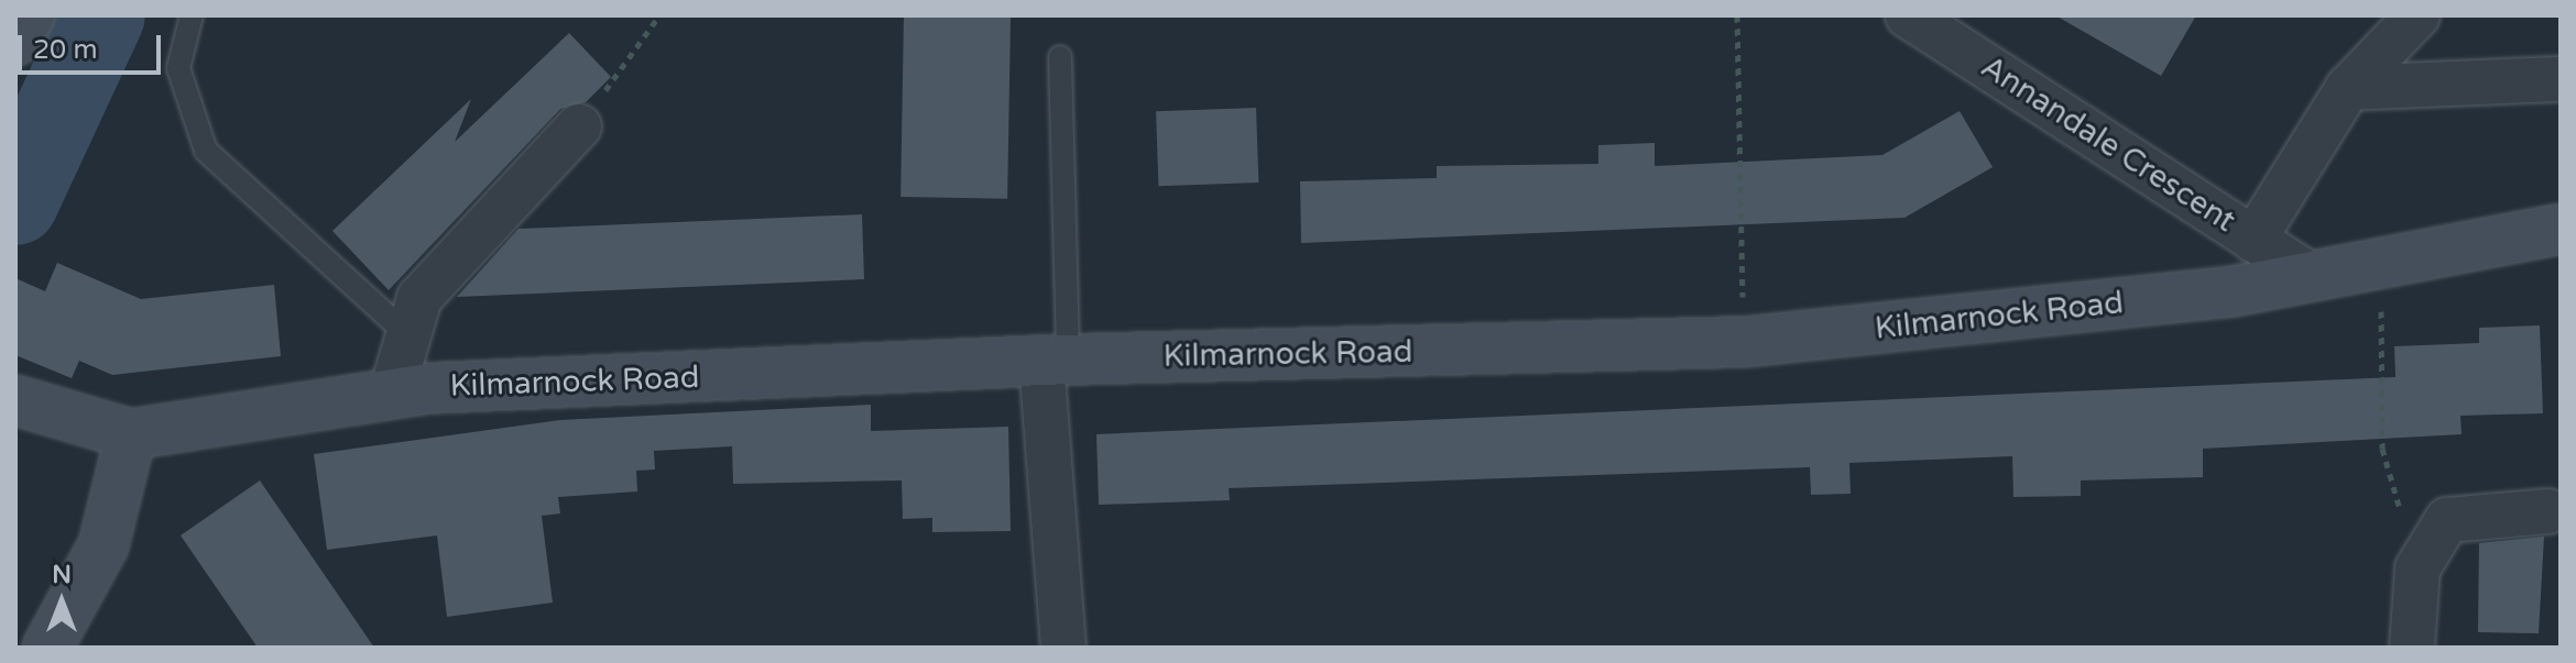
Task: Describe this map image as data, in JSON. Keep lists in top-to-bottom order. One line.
{"streets":{"main road":["Kilmarnock Road"],"street":["Annandale Crescent"]},"crossings":[["Annandale Crescent","Kilmarnock Road"]],"scale_bar":"20 m","north":"top"}
